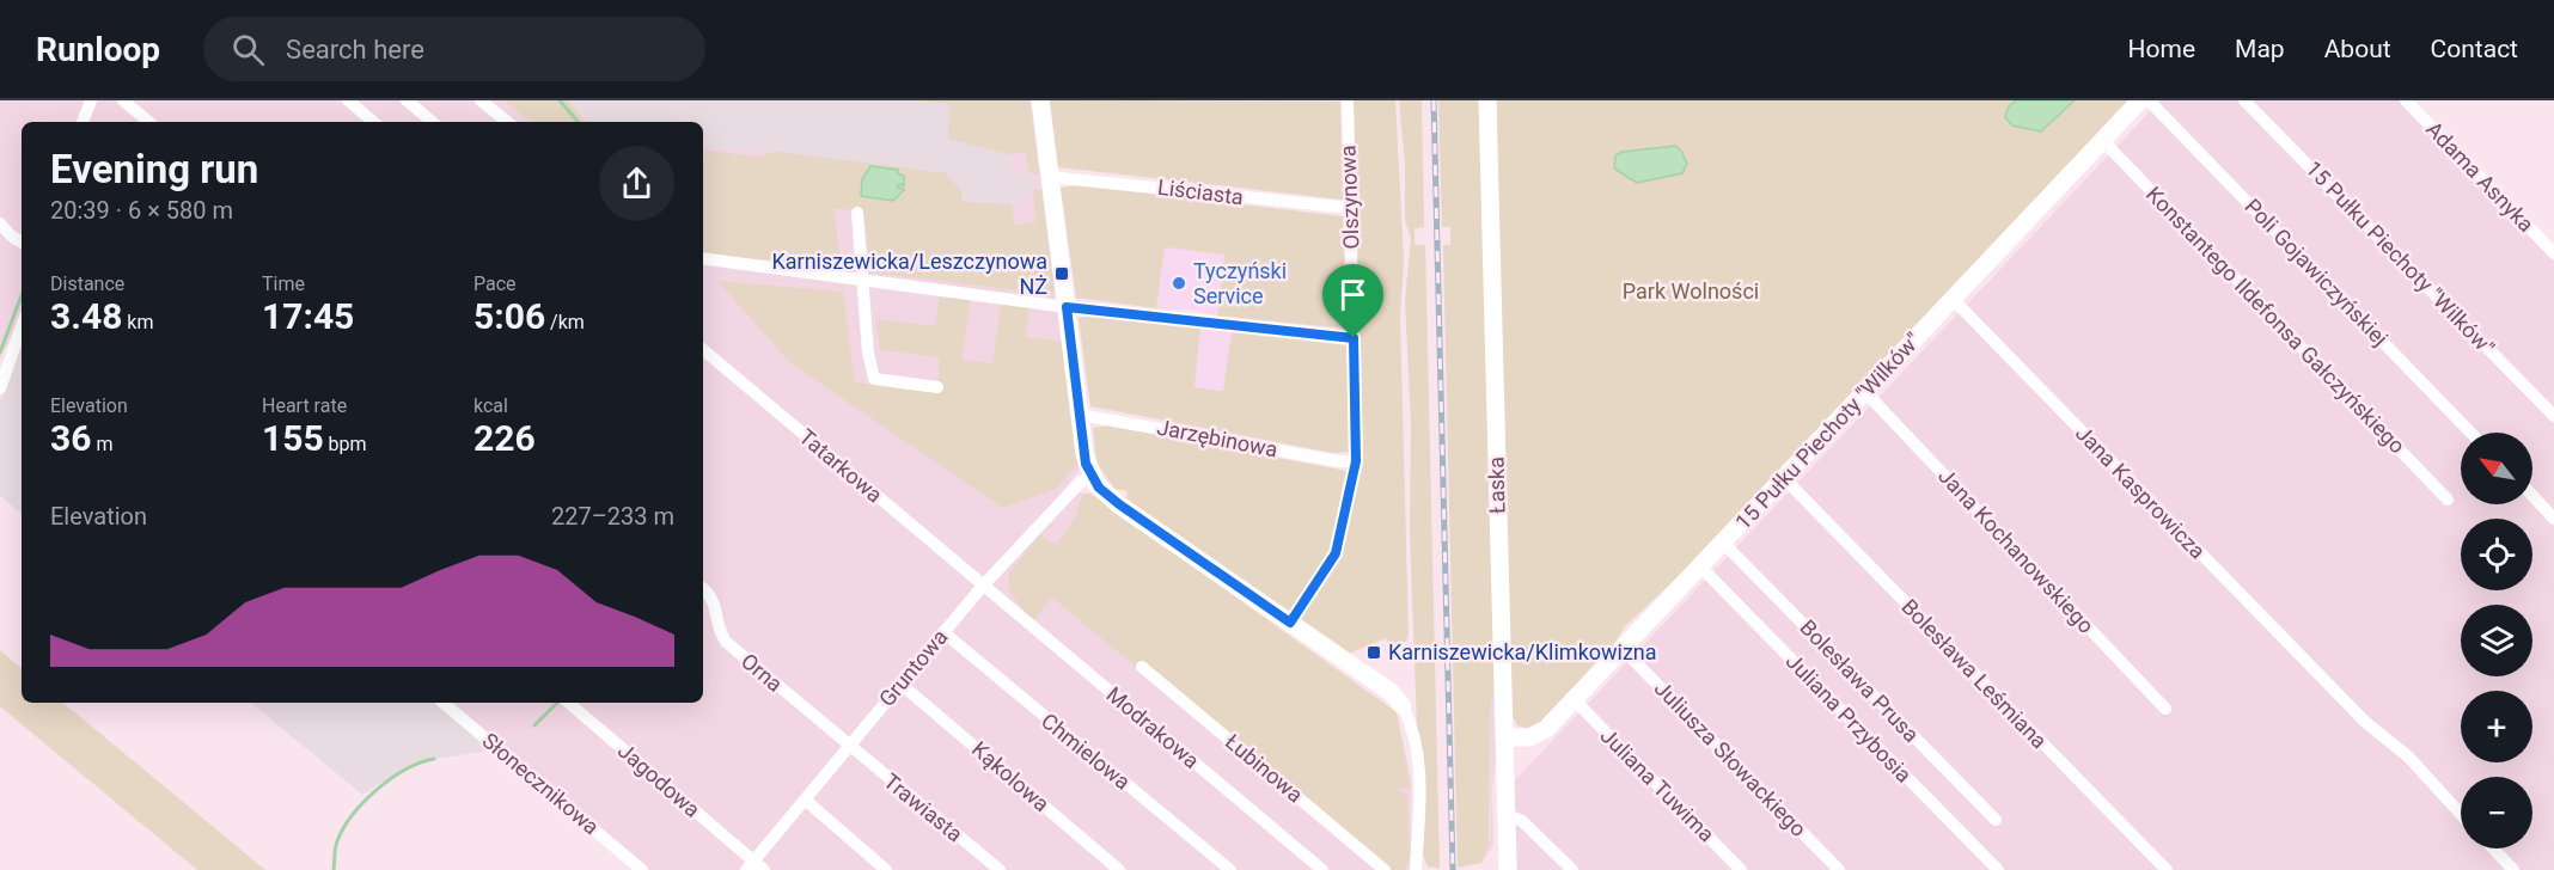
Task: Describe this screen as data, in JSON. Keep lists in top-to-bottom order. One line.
{"streets":{"street":["Adama Asnyka","Liściasta","Olszynowa","15 Pułku Piechoty \"Wilków\"","Poli Gojawiczyńskiej","Konstantego Ildefonsa Gałczyńskiego","Jarzębinowa","Tatarkowa","Łaska","Jana Kasprowicza","Jana Kochanowskiego","Gruntowa","Orna","Bolesława Leśmiana","Bolesława Prusa","Juliana Przybosia","Modrakowa","Chmielowa","Juliusza Słowackiego","Łubinowa","Kąkolowa","Jagodowa","Słonecznikowa","Juliana Tuwima","Trawiasta"]},"crossings":[["Liściasta","Olszynowa"],["Olszynowa","Jarzębinowa"],["15 Pułku Piechoty \"Wilków\"","Konstantego Ildefonsa Gałczyńskiego"],["15 Pułku Piechoty \"Wilków\"","Łaska"],["15 Pułku Piechoty \"Wilków\"","Jana Kasprowicza"],["15 Pułku Piechoty \"Wilków\"","Jana Kochanowskiego"],["15 Pułku Piechoty \"Wilków\"","Bolesława Leśmiana"],["15 Pułku Piechoty \"Wilków\"","Bolesława Prusa"],["15 Pułku Piechoty \"Wilków\"","Juliana Przybosia"],["15 Pułku Piechoty \"Wilków\"","Juliusza Słowackiego"],["15 Pułku Piechoty \"Wilków\"","Juliana Tuwima"],["Tatarkowa","Gruntowa"],["Tatarkowa","Modrakowa"],["Gruntowa","Orna"],["Gruntowa","Modrakowa"],["Gruntowa","Chmielowa"],["Gruntowa","Kąkolowa"],["Gruntowa","Jagodowa"],["Gruntowa","Trawiasta"],["Orna","Trawiasta"]],"parks":["Park Wolności"],"places":{"transit":["Karniszewicka/Leszczynowa NŻ","Karniszewicka/Klimkowizna"],"other":["Tyczyński Service"]},"north":"top left","page":{"header":"Runloop","search":"Search here","nav":["Home","Map","About","Contact"],"heading":["Evening run","20:39 · 6 × 580 m"],"stats":[["Distance","3.48 km"],["Time","17:45"],["Pace","5:06 /km"],["Elevation","36 m"],["Heart rate","155 bpm"],["kcal","226"]],"map_buttons":["+","−"],"chart":["Elevation","227–233 m"]}}
